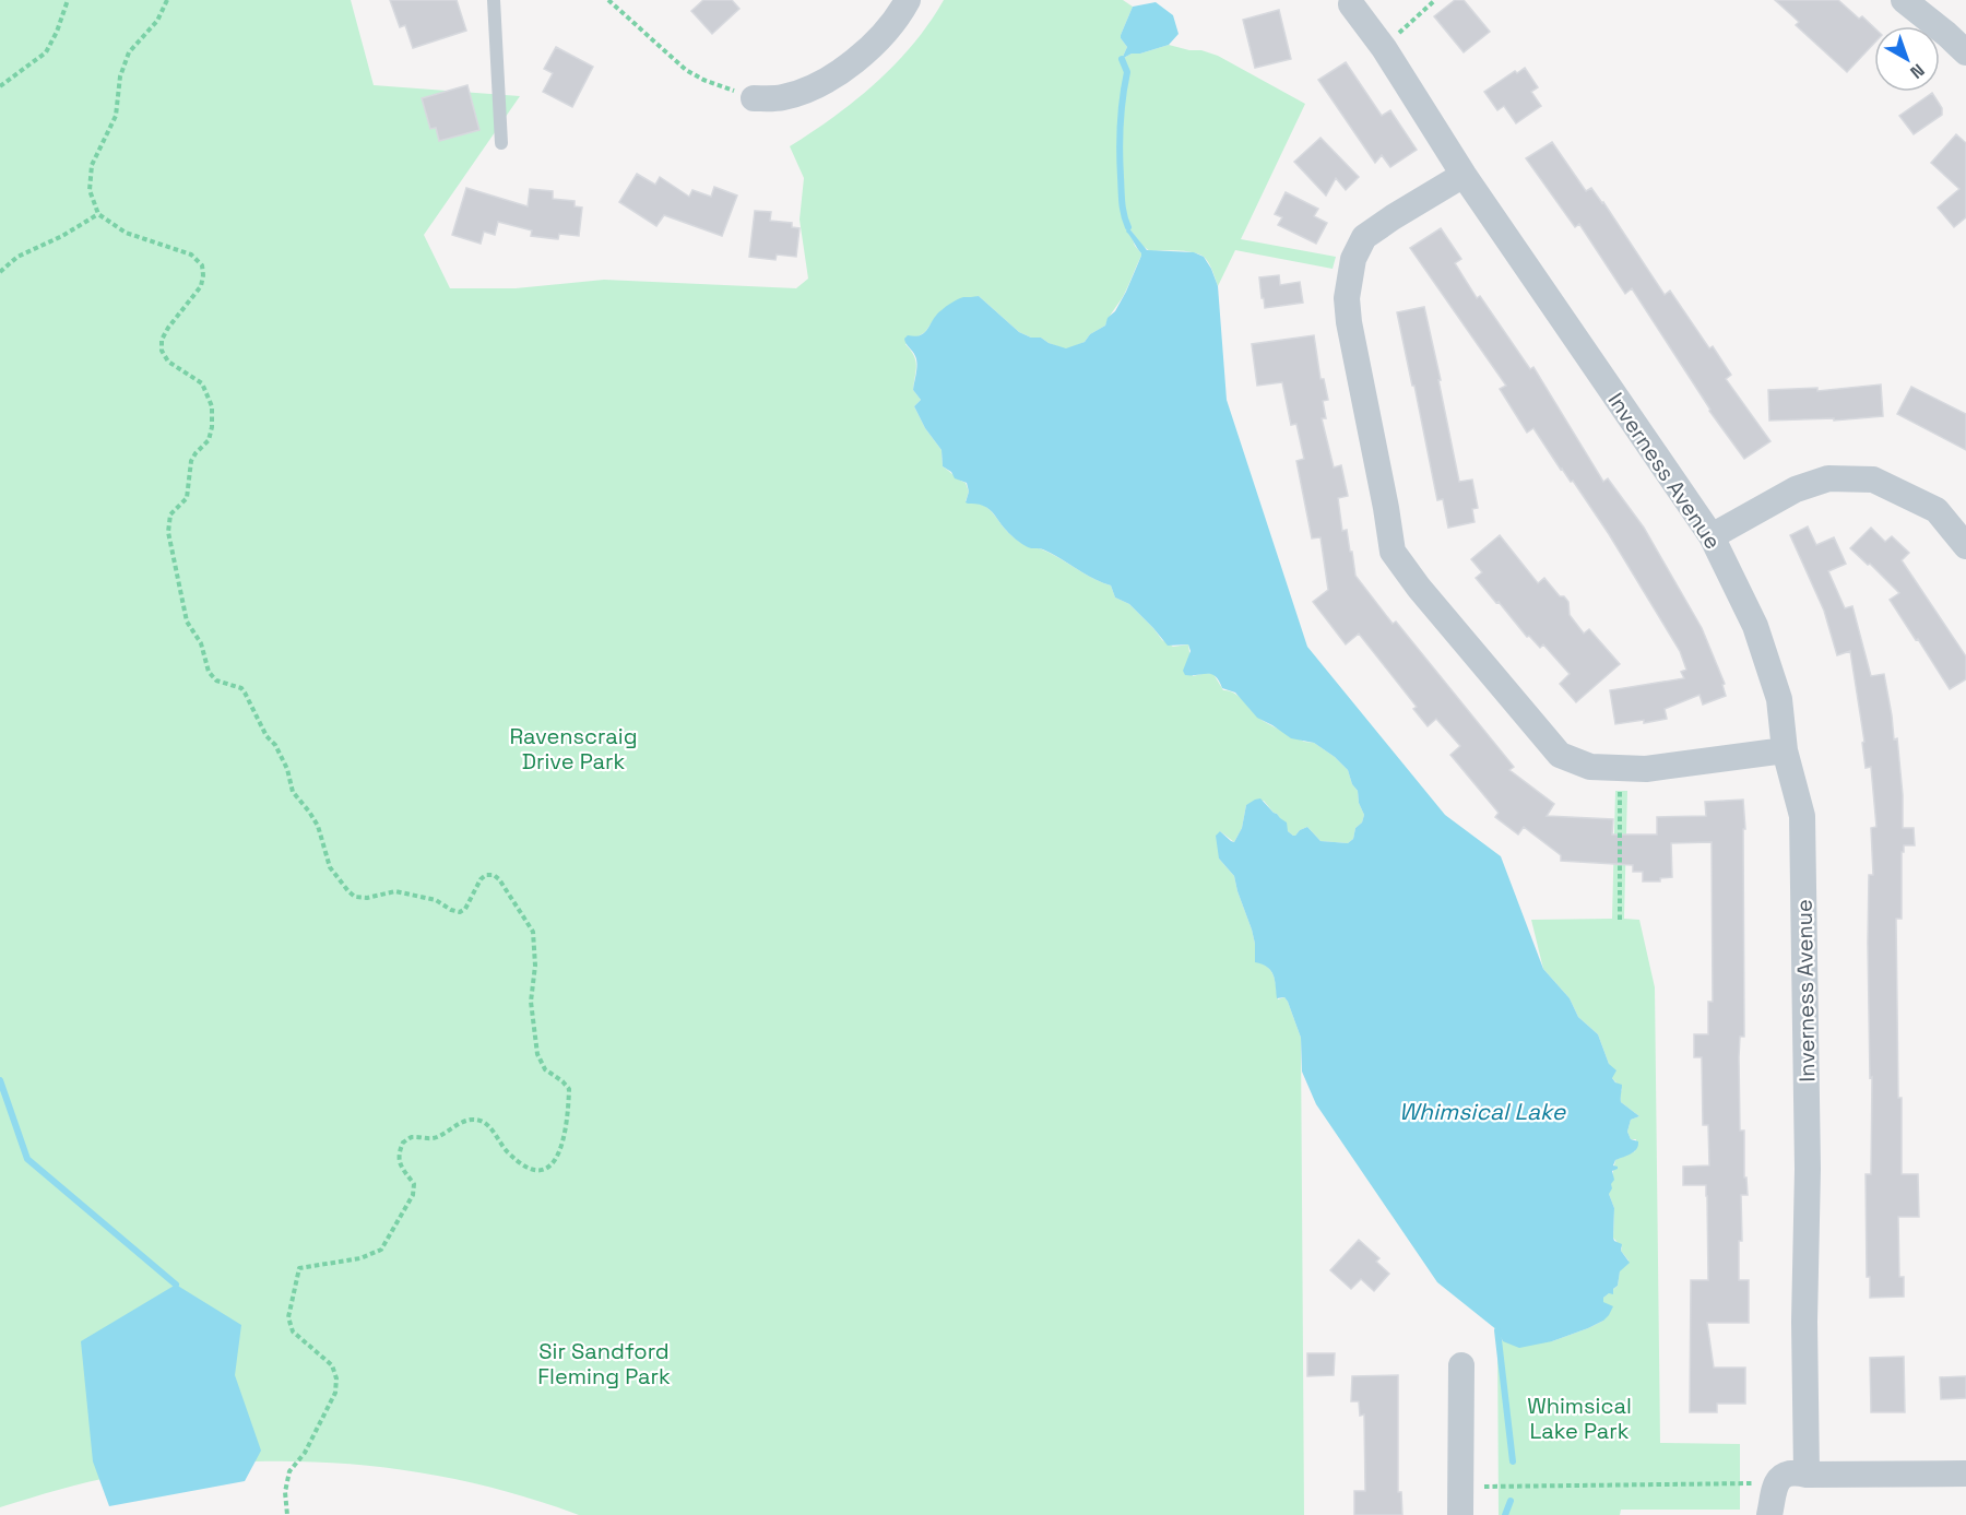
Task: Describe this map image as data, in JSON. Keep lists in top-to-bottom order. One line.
{"streets":{"street":["Inverness Avenue"]},"water":["Whimsical Lake"],"parks":["Ravenscraig Drive Park","Sir Sandford Fleming Park","Whimsical Lake Park"],"north":"bottom right"}
